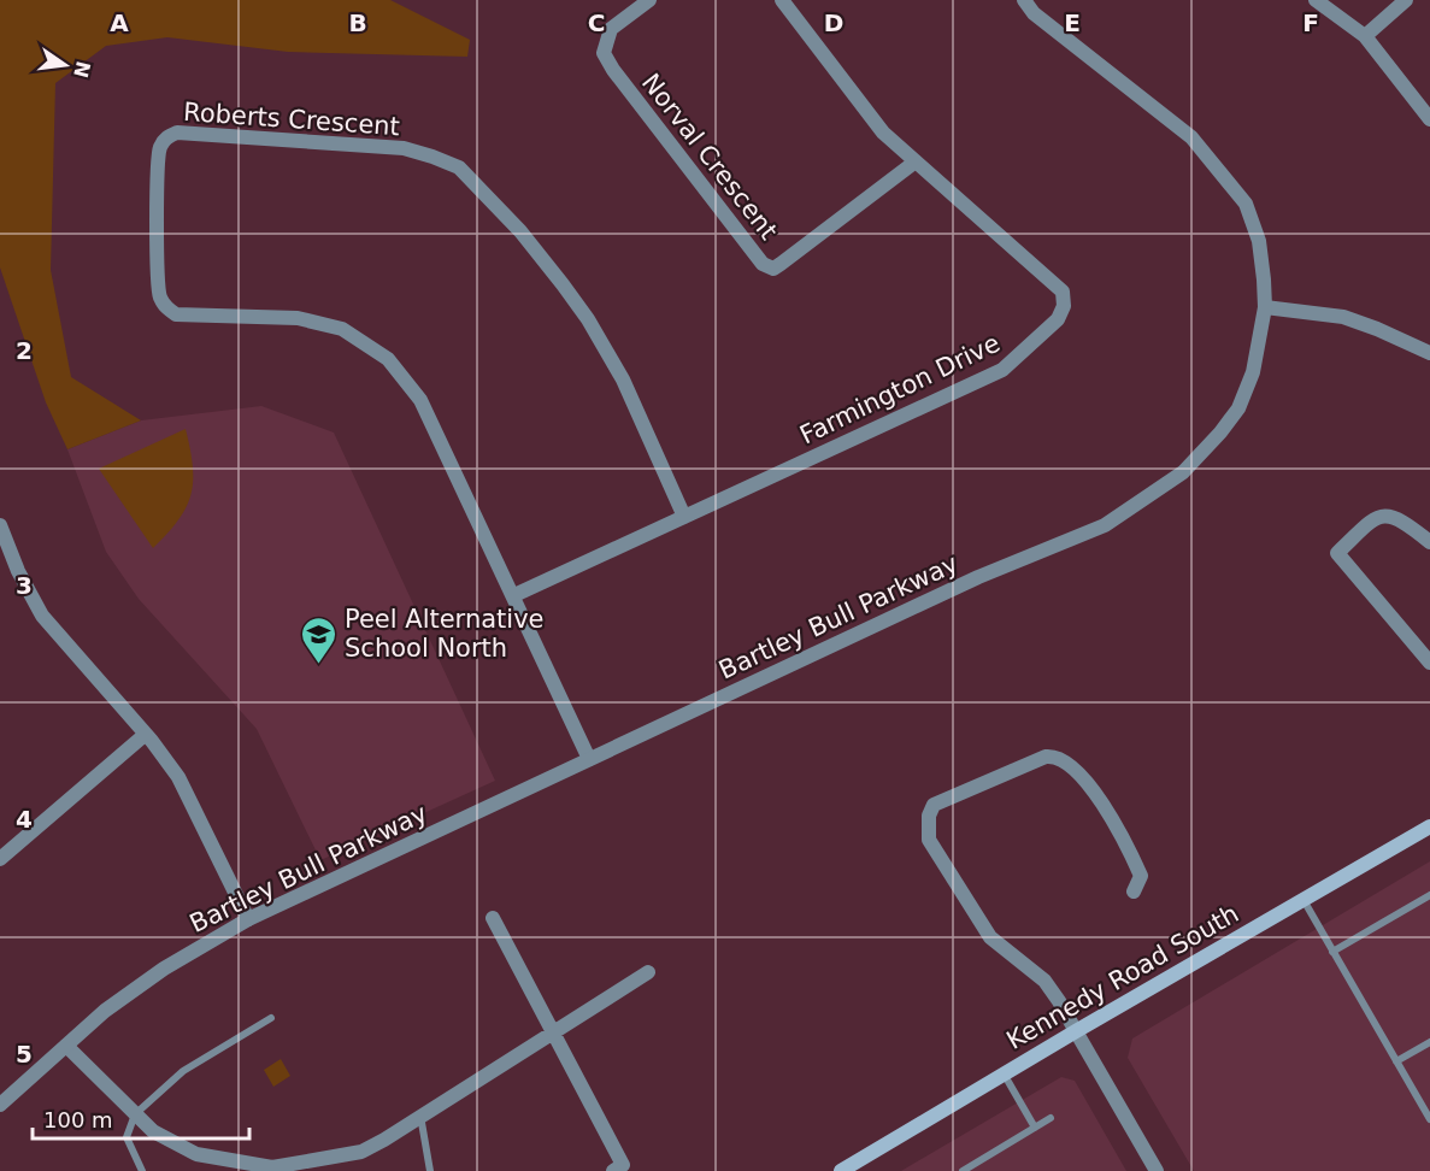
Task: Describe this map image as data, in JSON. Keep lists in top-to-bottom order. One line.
{"streets":{"main road":["Kennedy Road South"],"street":["Roberts Crescent","Norval Crescent","Farmington Drive","Bartley Bull Parkway"]},"crossings":[["Roberts Crescent","Farmington Drive"],["Roberts Crescent","Bartley Bull Parkway"],["Norval Crescent","Farmington Drive"]],"places":{"school or university":["Peel Alternative School North"]},"scale_bar":"100 m","north":"right","grid":{"columns":["A","B","C","D","E","F"],"rows":["2","3","4","5"]}}
